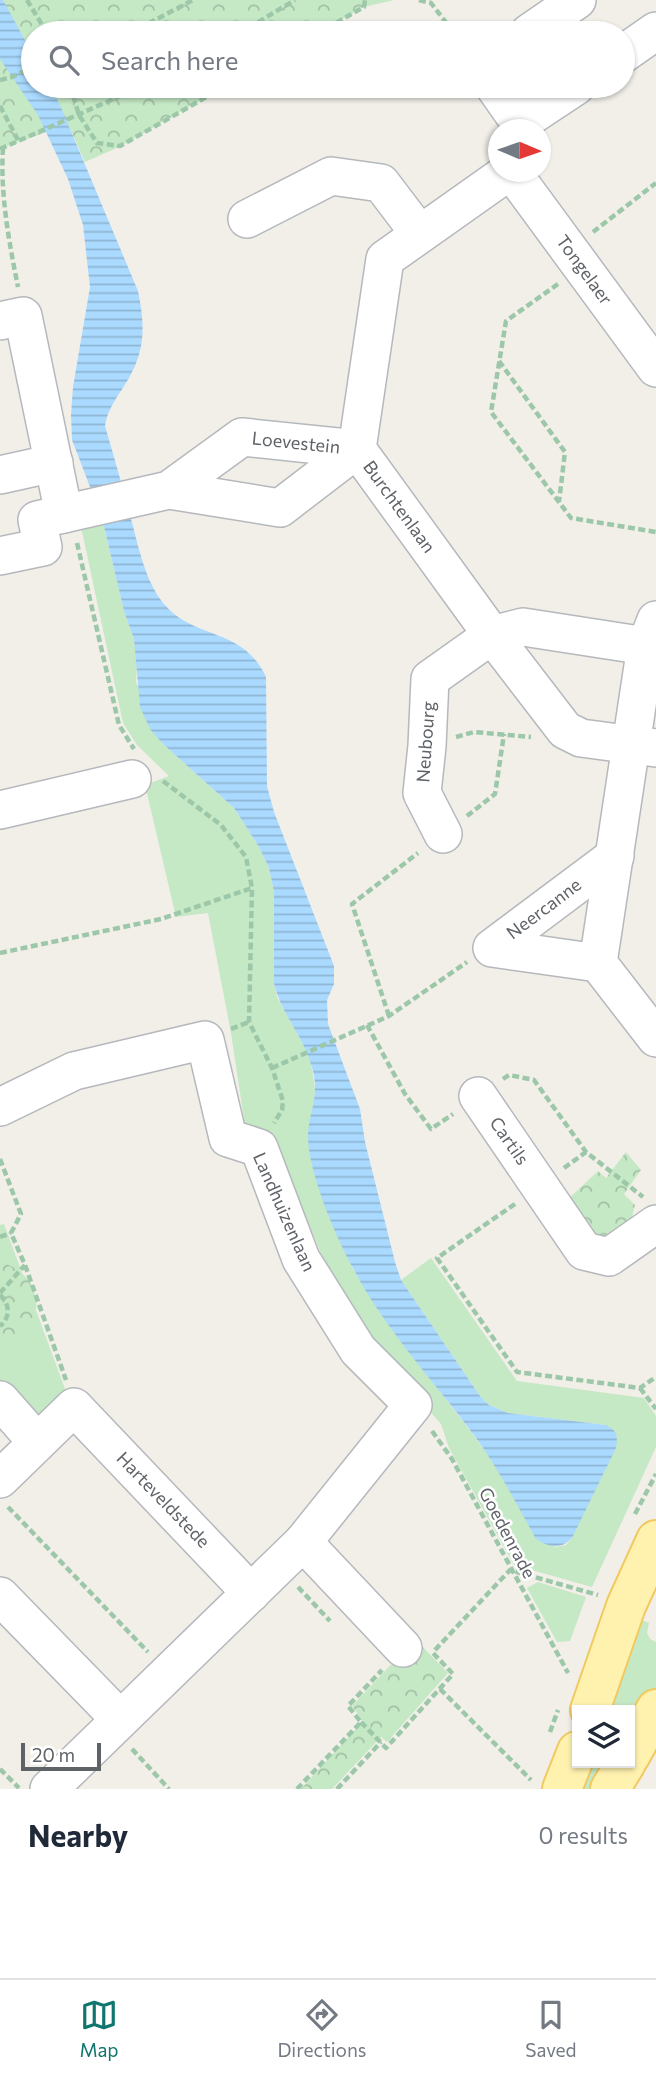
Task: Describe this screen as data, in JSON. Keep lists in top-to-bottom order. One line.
{"streets":{"street":["Tongelaer","Loevestein","Burchtenlaan","Neubourg","Neercanne","Cartils","Landhuizenlaan","Harteveldstede"],"path":["Goedenrade"]},"crossings":[["Loevestein","Burchtenlaan"],["Burchtenlaan","Neubourg"],["Landhuizenlaan","Goedenrade"]],"scale_bar":"20 m","north":"right","page":{"search":"Search here","scale":"20 m","heading":["Nearby","0 results"],"nav":["Map","Directions","Saved"]}}
